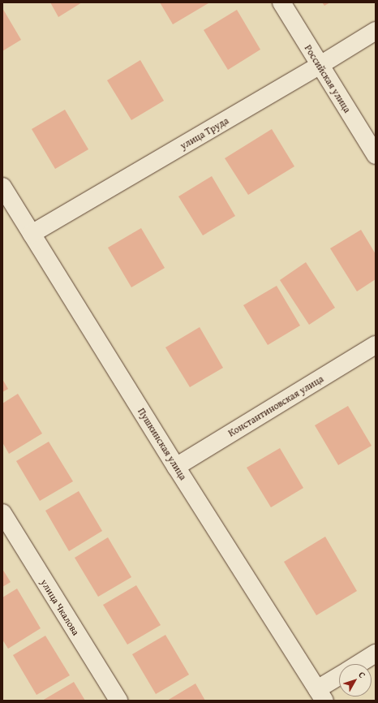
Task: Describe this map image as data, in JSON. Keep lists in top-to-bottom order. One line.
{"streets":{"street":["Российская улица","улица Труда","Константиновская улица","Пушкинская улица","улица Чкалова"]},"crossings":[["Российская улица","улица Труда"],["улица Труда","Пушкинская улица"],["Константиновская улица","Пушкинская улица"]],"north":"top right"}
